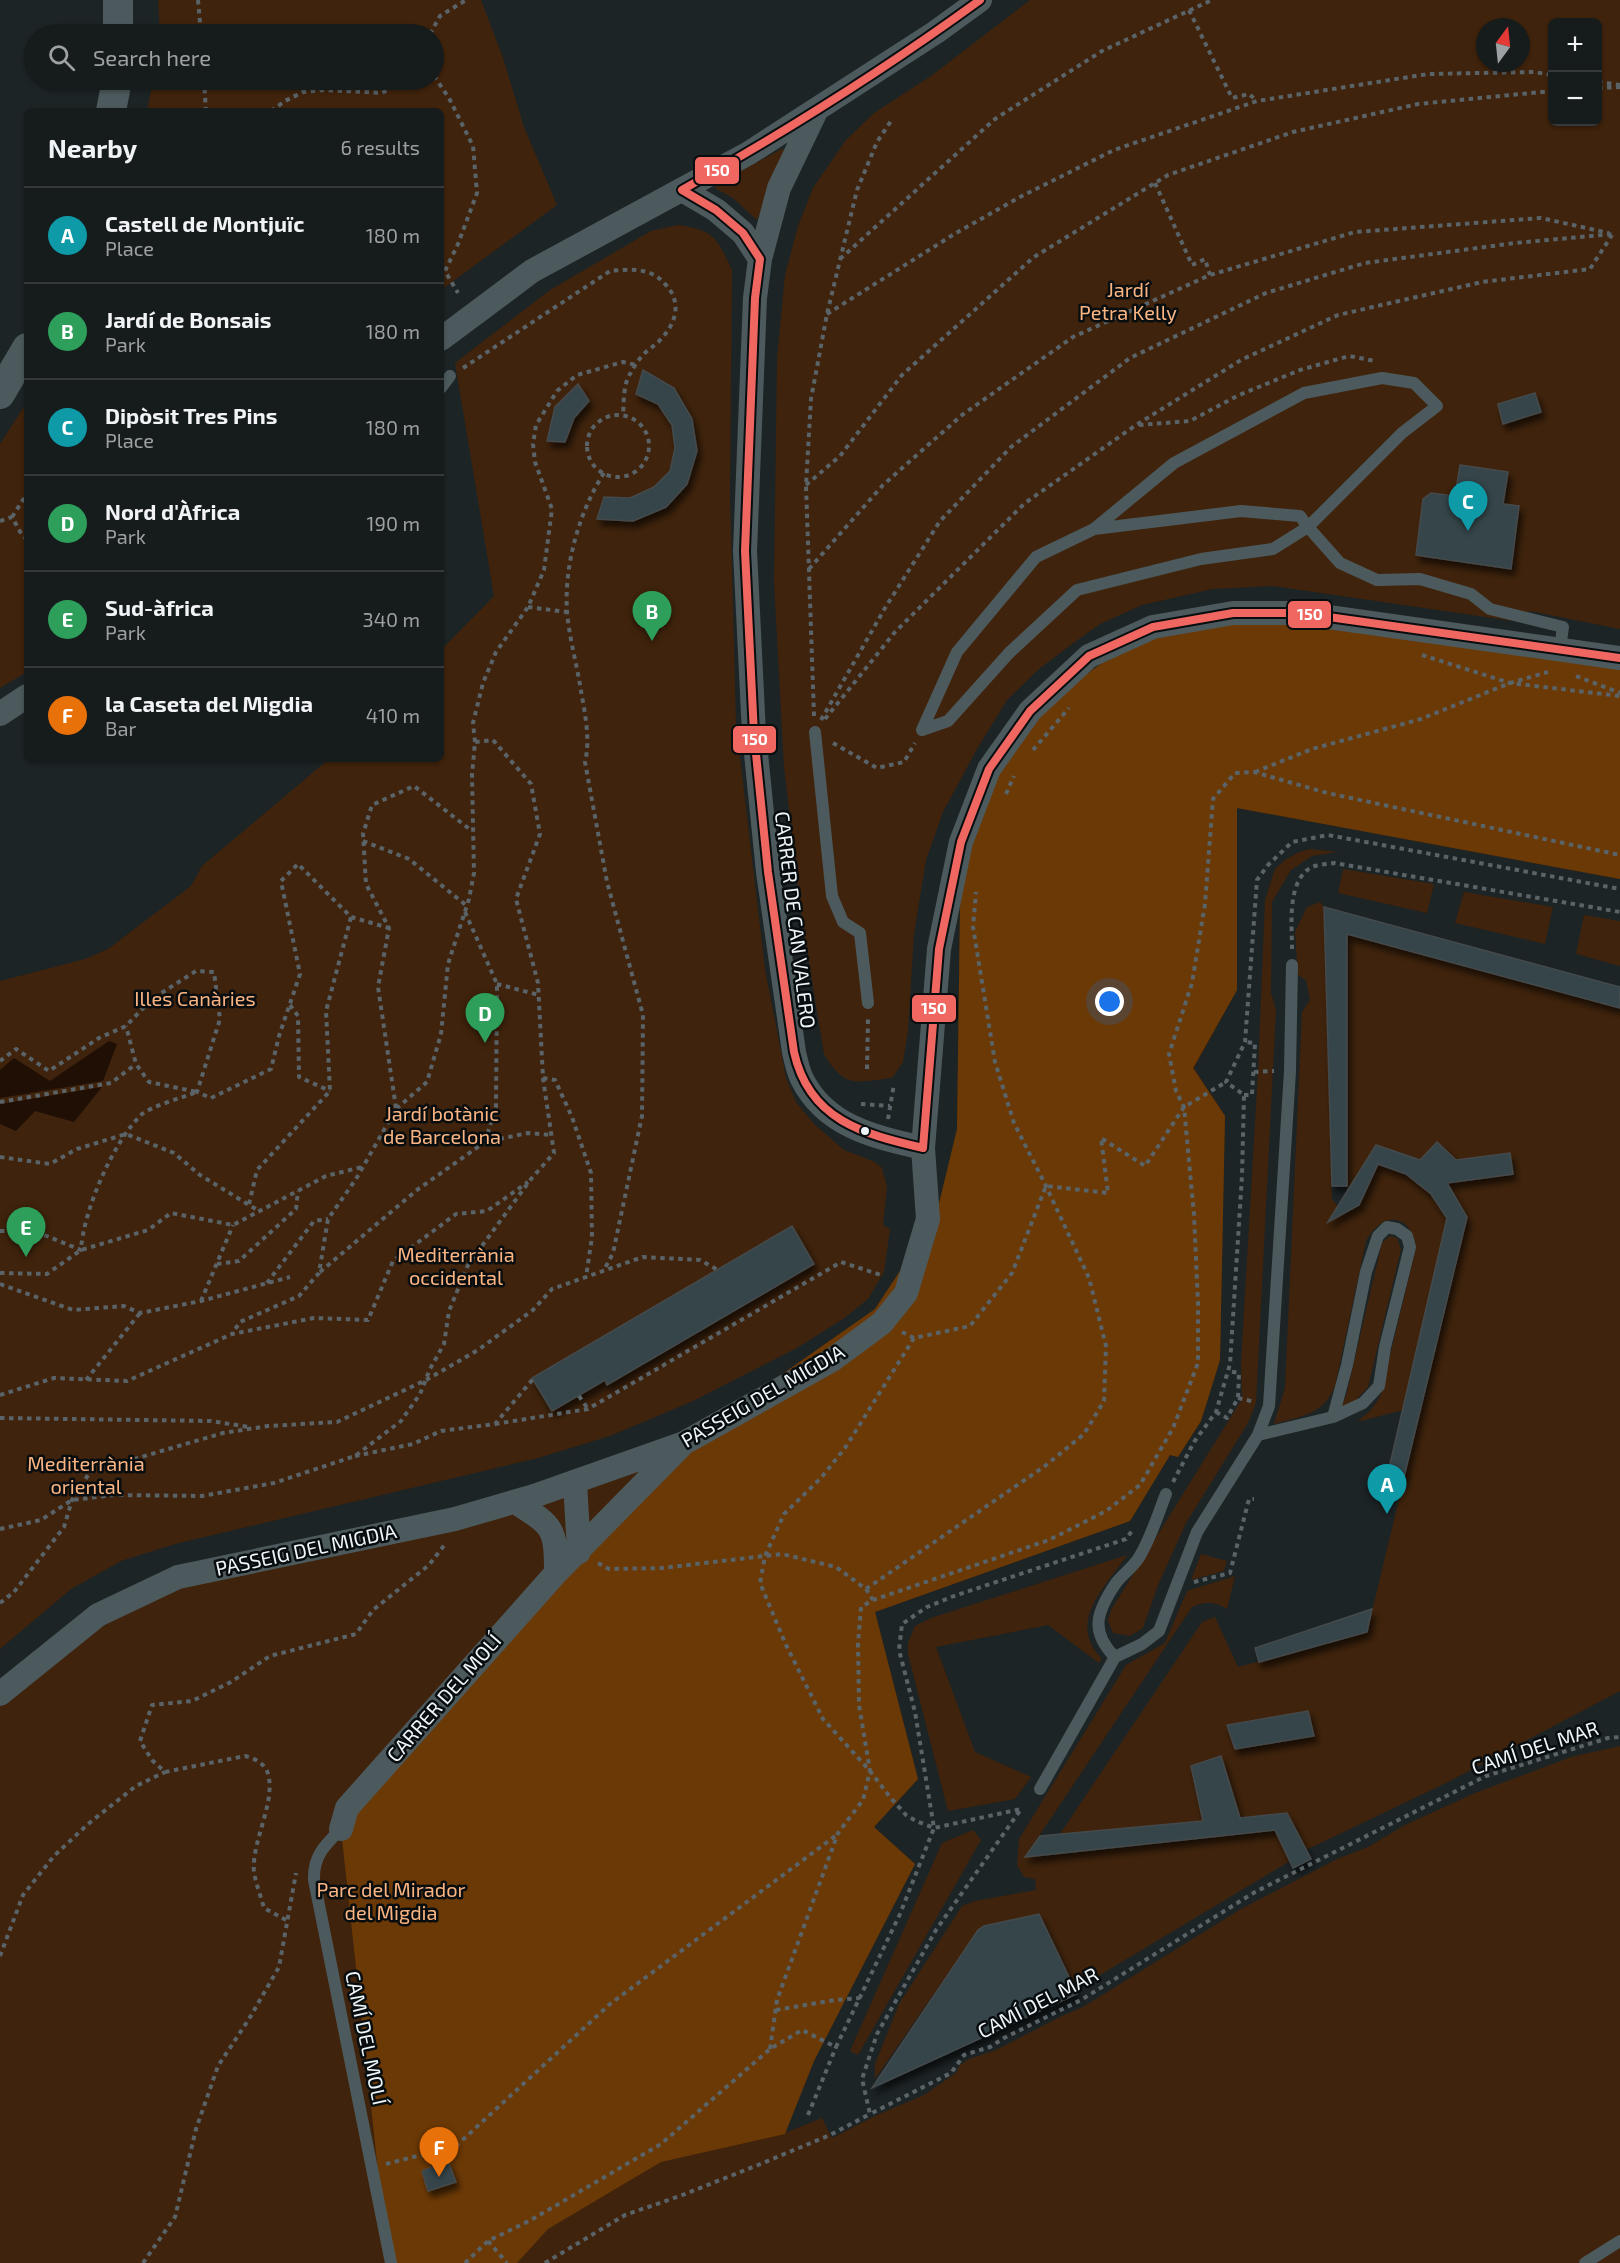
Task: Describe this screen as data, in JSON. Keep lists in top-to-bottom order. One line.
{"streets":{"street":["CARRER DE CAN VALERO","PASSEIG DEL MIGDIA","CARRER DEL MOLÍ"],"lane":["CAMÍ DEL MOLÍ"],"path":["CAMÍ DEL MAR"]},"crossings":[["CARRER DE CAN VALERO","PASSEIG DEL MIGDIA"],["PASSEIG DEL MIGDIA","CARRER DEL MOLÍ"]],"parks":["Jardí Petra Kelly","Illes Canàries","Jardí botànic de Barcelona","Mediterrània occidental","Mediterrània oriental","Parc del Mirador del Migdia"],"lines":["transit line 150"],"north":"top","page":{"map_buttons":["+","−"],"search":"Search here","heading":["Nearby","6 results"],"list":[{"mark":"A","name":"Castell de Montjuïc","note":"Place","value":"180 m"},{"mark":"B","name":"Jardí de Bonsais","note":"Park","value":"180 m"},{"mark":"C","name":"Dipòsit Tres Pins","note":"Place","value":"180 m"},{"mark":"D","name":"Nord d'Àfrica","note":"Park","value":"190 m"},{"mark":"E","name":"Sud-àfrica","note":"Park","value":"340 m"},{"mark":"F","name":"la Caseta del Migdia","note":"Bar","value":"410 m"}],"pins":["C","B","D","E","A","F"]}}
